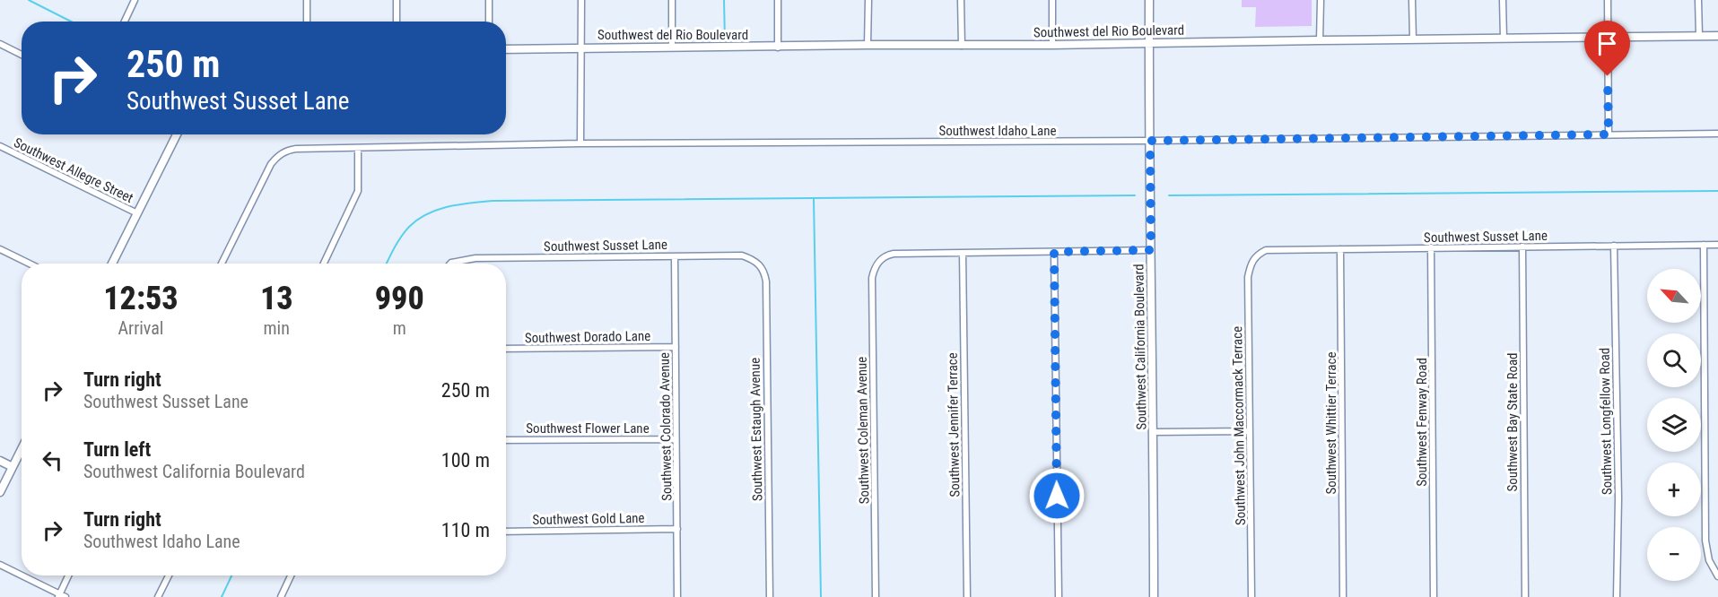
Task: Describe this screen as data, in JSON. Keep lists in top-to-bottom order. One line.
{"streets":{"street":["Southwest del Rio Boulevard","Southwest Idaho Lane","Southwest Allegre Street","Southwest Susset Lane","Southwest Dorado Lane","Southwest California Boulevard","Southwest Longfellow Road","Southwest Fenway Road","Southwest Bay State Road","Southwest Whittier Terrace","Southwest Jennifer Terrace","Southwest John Maccormack Terrace","Southwest Colorado Avenue","Southwest Flower Lane","Southwest Estaugh Avenue","Southwest Coleman Avenue","Southwest Gold Lane"]},"crossings":[["Southwest del Rio Boulevard","Southwest California Boulevard"],["Southwest Idaho Lane","Southwest California Boulevard"],["Southwest Susset Lane","Southwest Longfellow Road"],["Southwest Susset Lane","Southwest Fenway Road"],["Southwest Susset Lane","Southwest Bay State Road"],["Southwest Susset Lane","Southwest Whittier Terrace"],["Southwest Susset Lane","Southwest John Maccormack Terrace"],["Southwest Susset Lane","Southwest Colorado Avenue"],["Southwest Susset Lane","Southwest Estaugh Avenue"],["Southwest Dorado Lane","Southwest Colorado Avenue"],["Southwest Jennifer Terrace","Southwest Coleman Avenue"],["Southwest Colorado Avenue","Southwest Flower Lane"],["Southwest Colorado Avenue","Southwest Gold Lane"]],"north":"top left","page":{"turn":["250 m","Southwest Susset Lane"],"eta":["12:53","Arrival","13","min","990","m"],"map_buttons":["+","−"],"list":[{"name":"Turn right","note":"Southwest Susset Lane","value":"250 m"},{"name":"Turn left","note":"Southwest California Boulevard","value":"100 m"},{"name":"Turn right","note":"Southwest Idaho Lane","value":"110 m"}]}}
